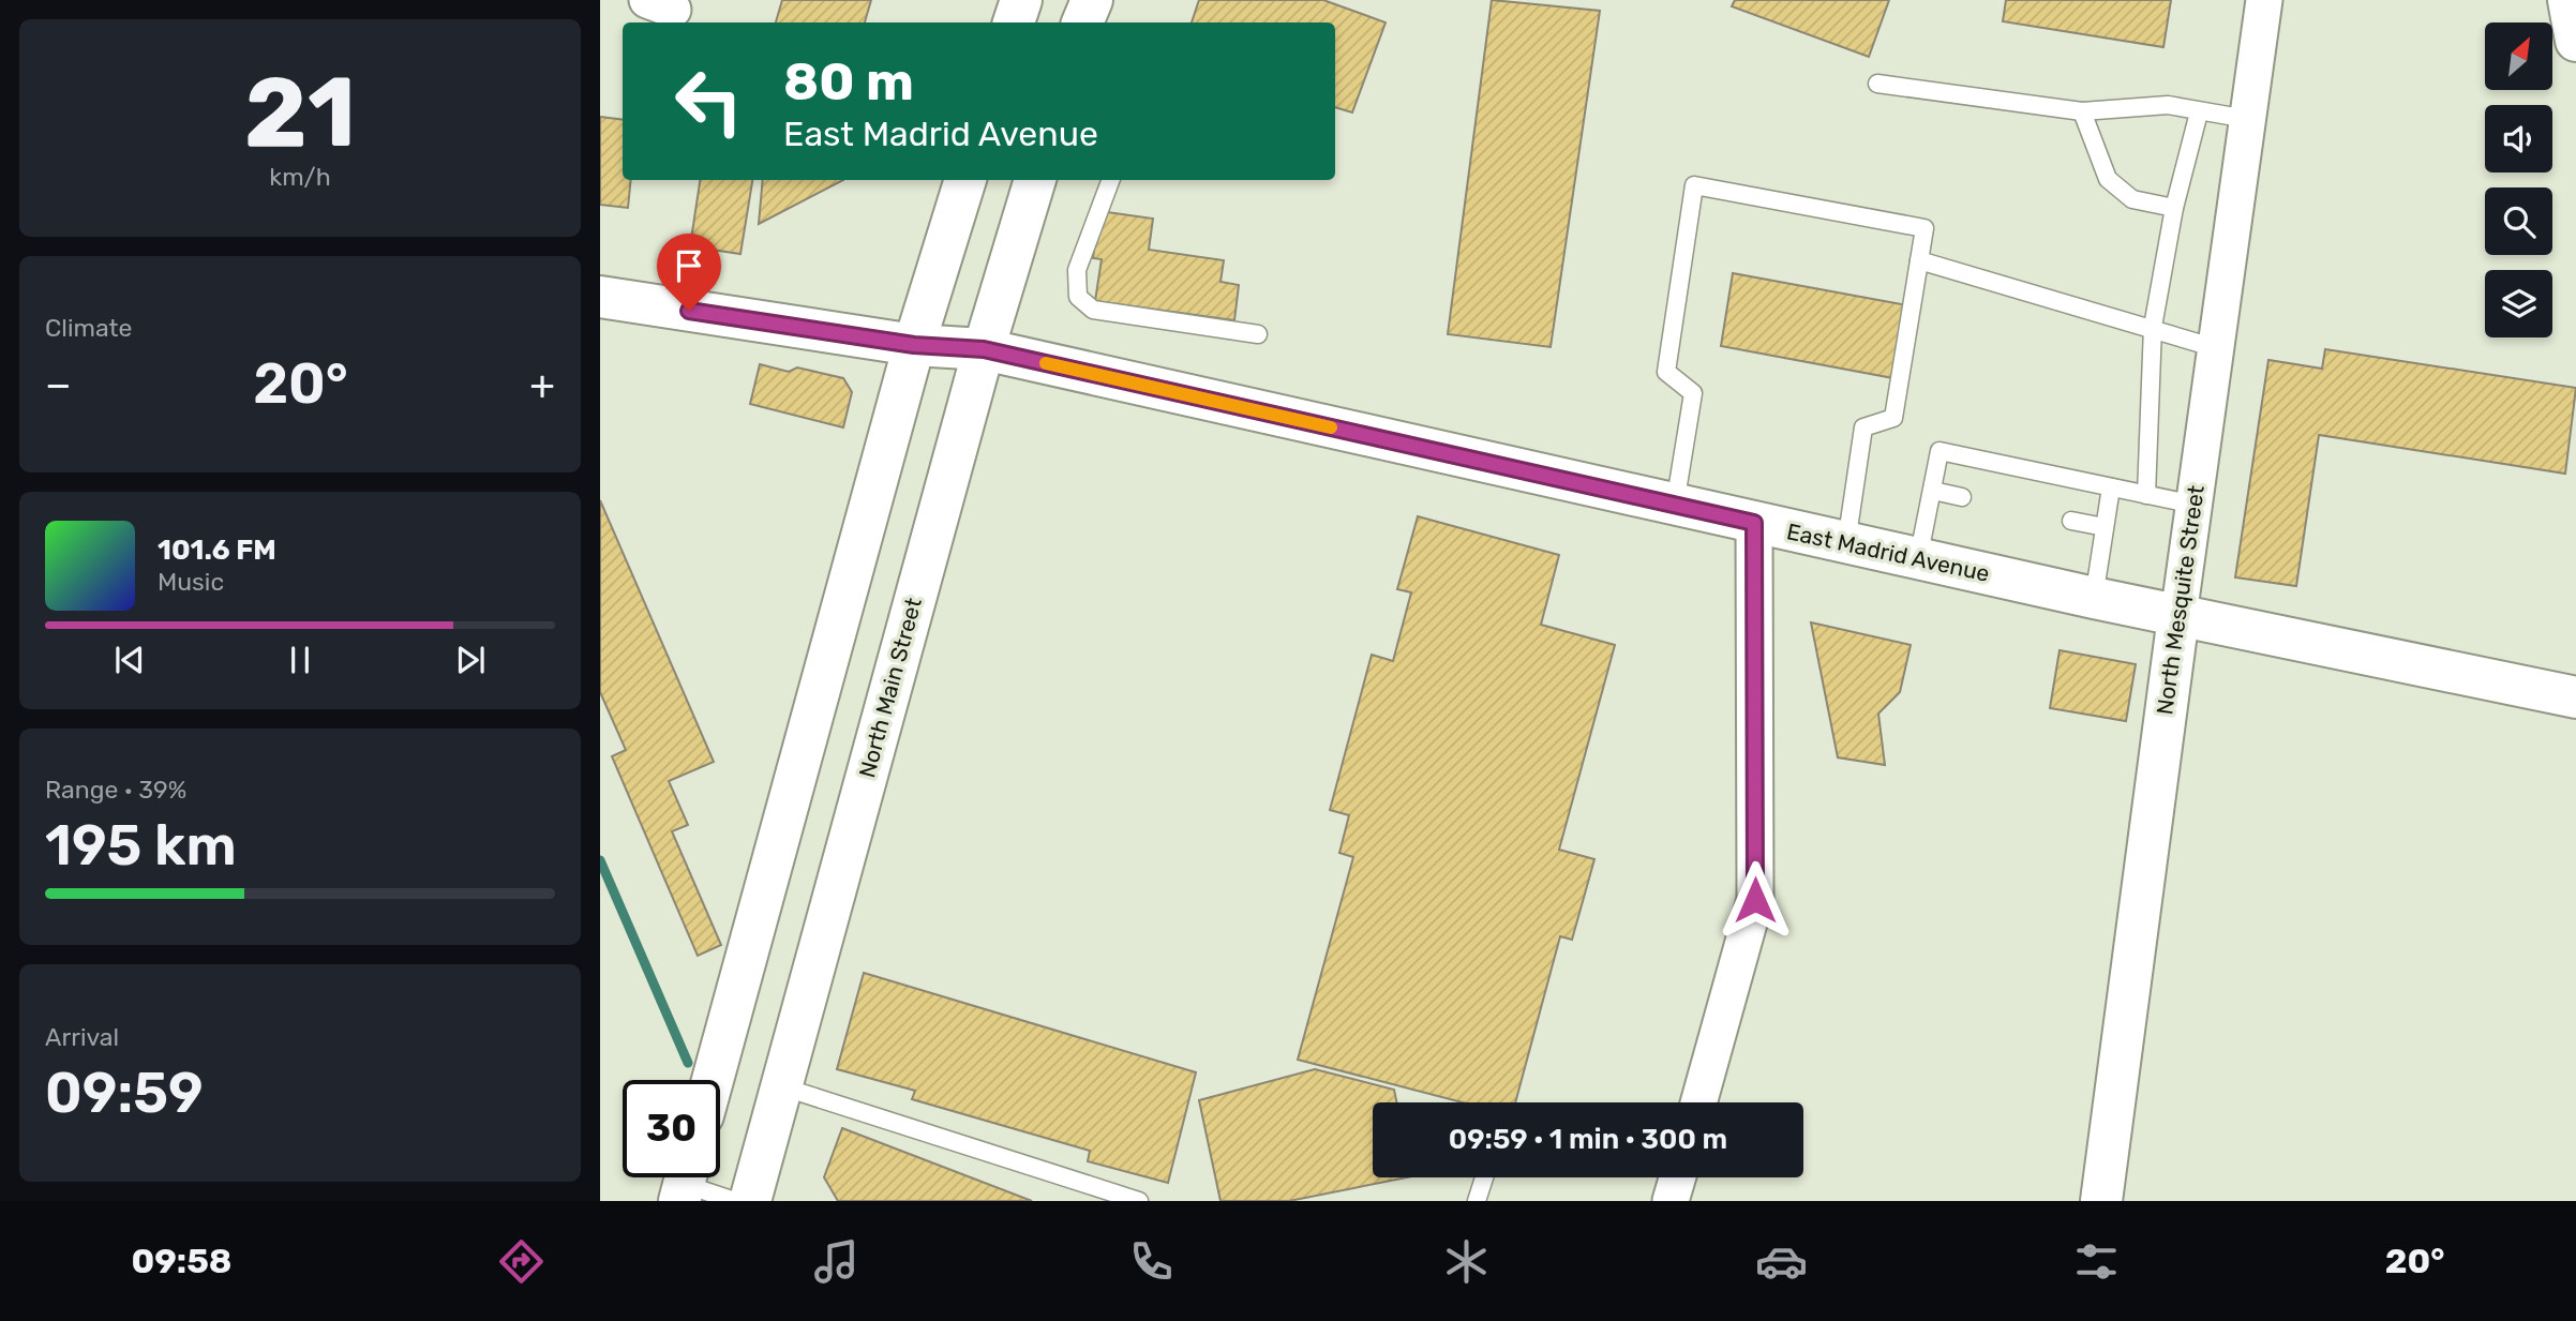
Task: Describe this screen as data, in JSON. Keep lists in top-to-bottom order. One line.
{"streets":{"street":["East Madrid Avenue","North Mesquite Street","North Main Street"]},"crossings":[["East Madrid Avenue","North Mesquite Street"],["East Madrid Avenue","North Main Street"]],"north":"top right","page":{"tile":[["21","km/h"],"Climate",["Range · 39%","195 km"],["Arrival","09:59"]],"turn":["80 m","East Madrid Avenue"],"heat":["−","20°","+"],"song":["101.6 FM","Music"],"limit":"30","trip":"09:59 · 1 min · 300 m","tabs":["09:58","20°"]}}
